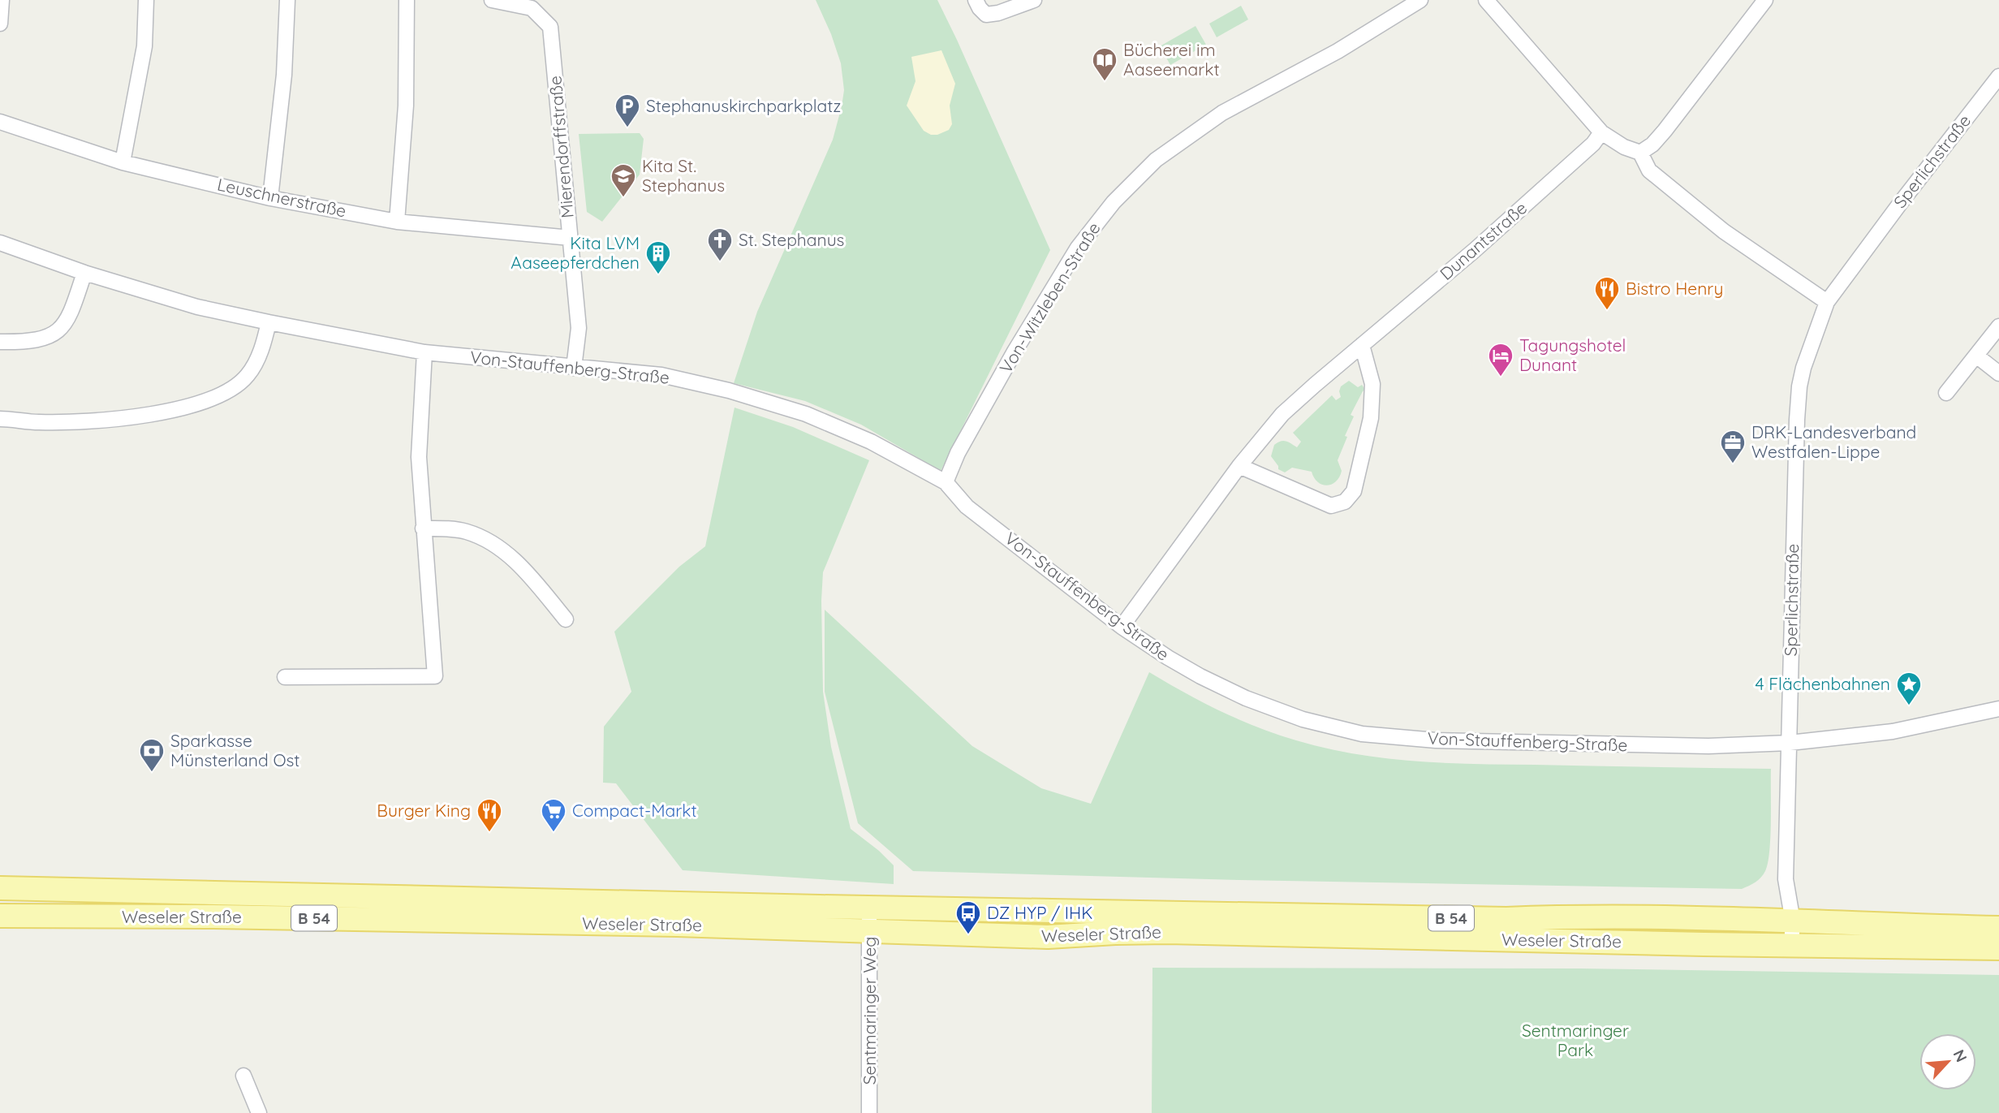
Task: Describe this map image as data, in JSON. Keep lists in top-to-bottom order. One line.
{"streets":{"main road":["Weseler Straße","B 54"],"street":["Mierendorffstraße","Sperlichstraße","Leuschnerstraße","Dunantstraße","Von-Witzleben-Straße","Von-Stauffenberg-Straße","Sentmaringer Weg"]},"crossings":[["Mierendorffstraße","Leuschnerstraße"],["Mierendorffstraße","Von-Stauffenberg-Straße"],["Sperlichstraße","Von-Stauffenberg-Straße"],["Sperlichstraße","Weseler Straße"],["Dunantstraße","Von-Stauffenberg-Straße"],["Von-Witzleben-Straße","Von-Stauffenberg-Straße"],["Weseler Straße","Sentmaringer Weg"]],"parks":["Sentmaringer Park"],"places":{"library":["Bücherei im Aaseemarkt"],"parking":["Stephanuskirchparkplatz"],"school or university":["Kita St. Stephanus"],"church":["St. Stephanus"],"building":["Kita LVM Aaseepferdchen"],"restaurant":["Bistro Henry","Burger King"],"hotel":["Tagungshotel Dunant"],"office":["DRK-Landesverband Westfalen-Lippe"],"place":["4 Flächenbahnen"],"bank":["Sparkasse Münsterland Ost"],"supermarket":["Compact-Markt"],"bus stop":["DZ HYP / IHK"]},"north":"top right"}
